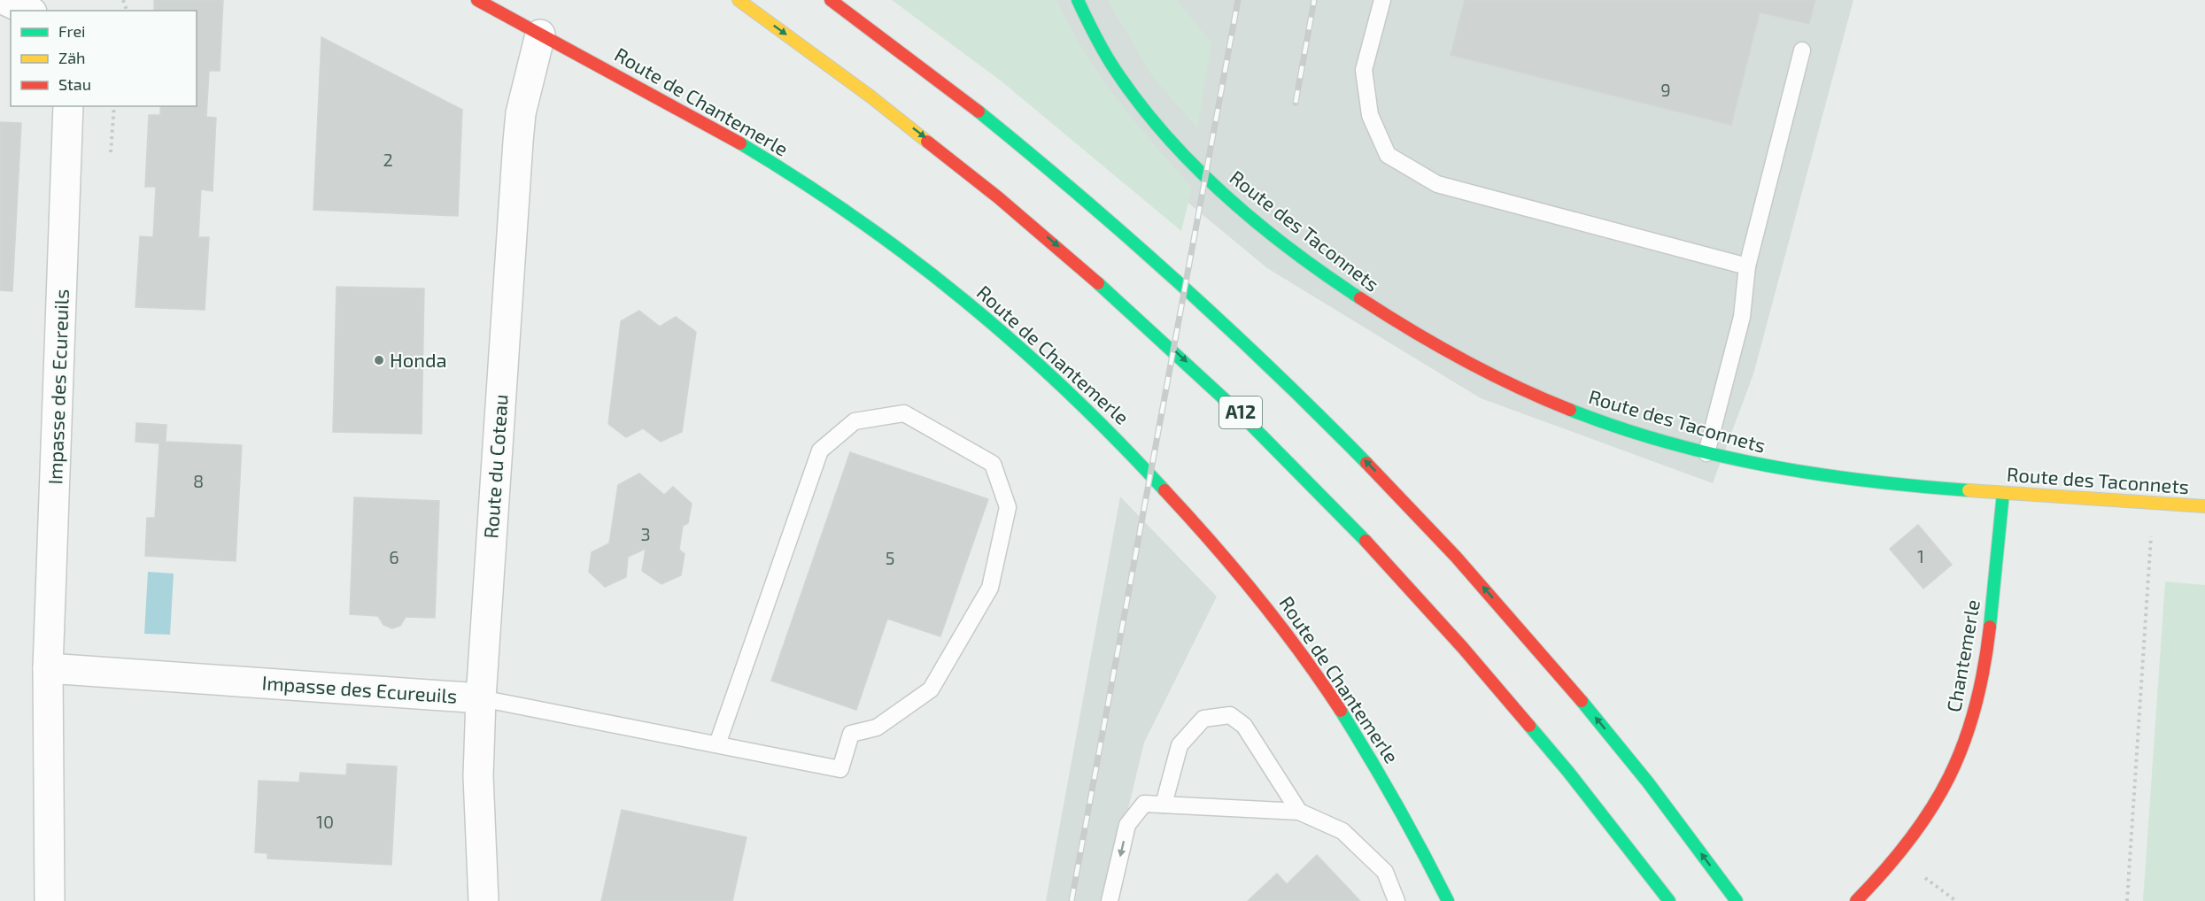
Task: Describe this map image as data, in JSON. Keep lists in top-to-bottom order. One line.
{"streets":{"main road":["Route de Chantemerle","Route des Taconnets","A12","Chantemerle"],"street":["Impasse des Ecureuils","Route du Coteau"]},"crossings":[["Route de Chantemerle","Route du Coteau"],["Route des Taconnets","Chantemerle"],["Impasse des Ecureuils","Route du Coteau"]],"places":["Honda"],"house_numbers":["9","2","8","3","1","6","5","10"],"legend":["Frei","Zäh","Stau"]}
